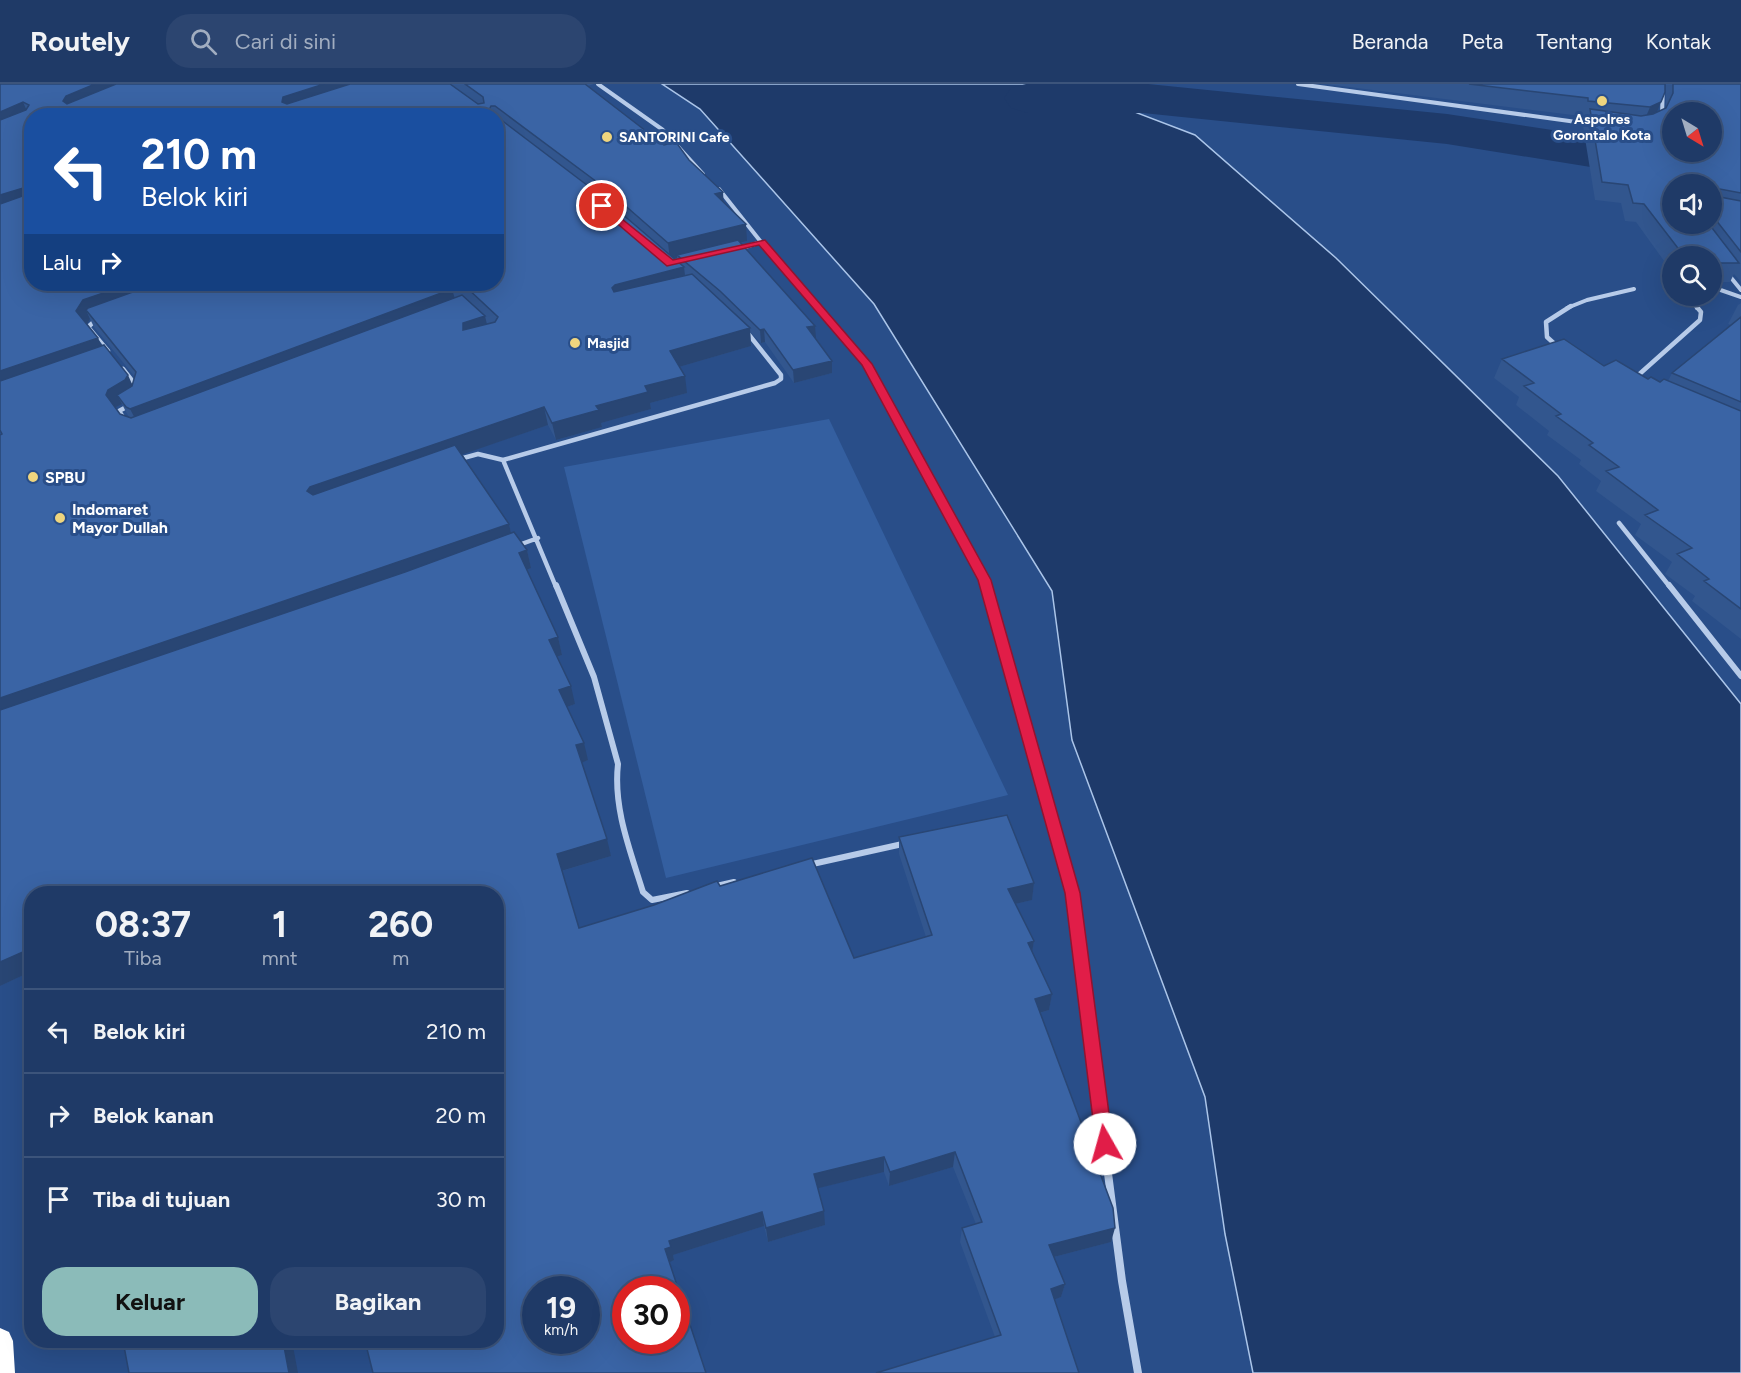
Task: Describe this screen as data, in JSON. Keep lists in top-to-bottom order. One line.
{"places":["Aspolres Gorontalo Kota","SANTORINI Cafe","Masjid","SPBU","Indomaret Mayor Dullah"],"north":"bottom right","page":{"header":"Routely","search":"Cari di sini","nav":["Beranda","Peta","Tentang","Kontak"],"turn":["210 m","Belok kiri"],"then":"Lalu","eta":["08:37","Tiba","1","mnt","260","m"],"list":[{"name":"Belok kiri","value":"210 m"},{"name":"Belok kanan","value":"20 m"},{"name":"Tiba di tujuan","value":"30 m"}],"buttons":["Keluar","Bagikan"],"speed":"19 km/h","limit":"30"}}
